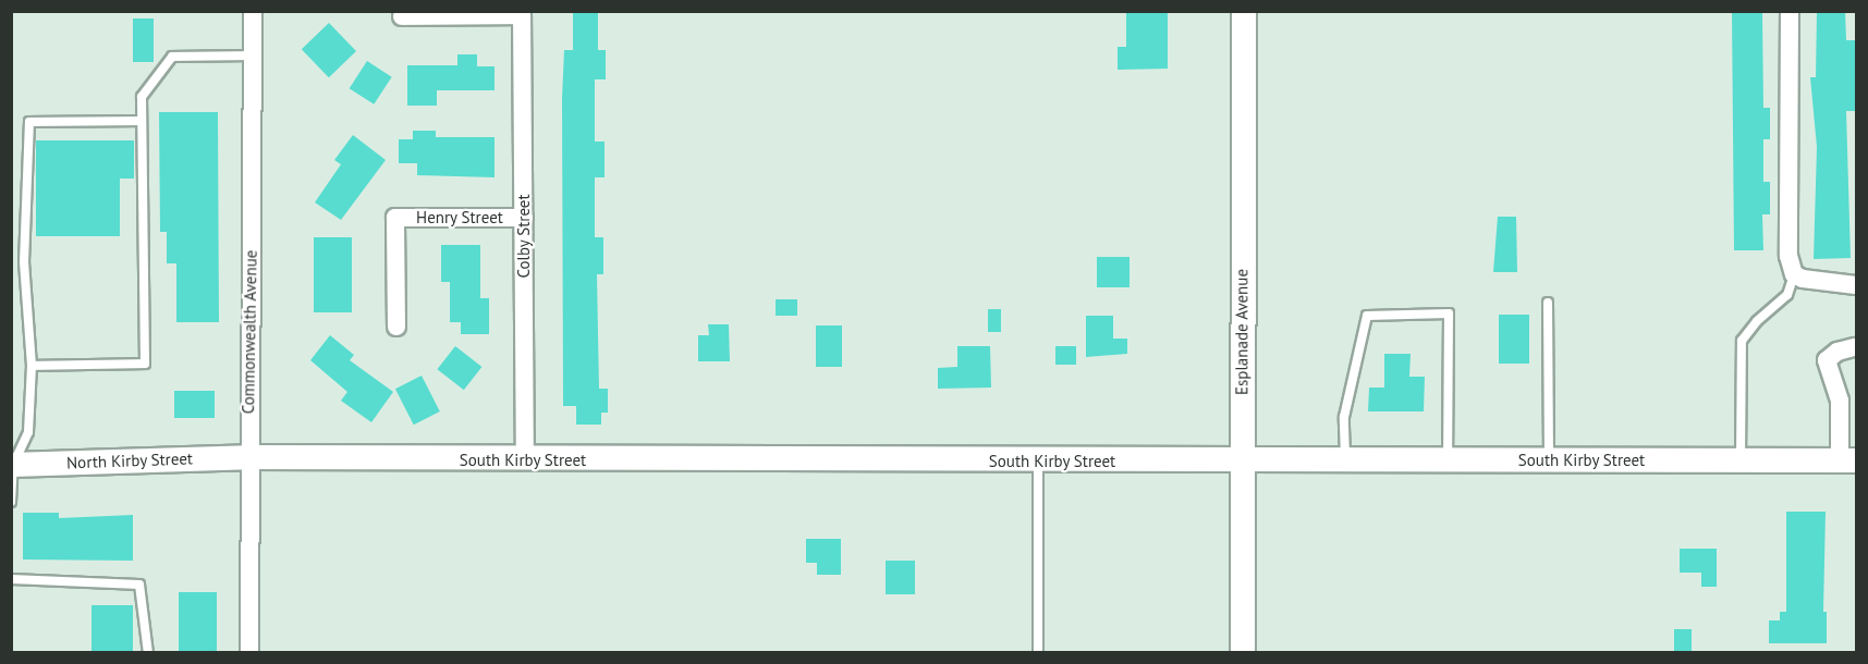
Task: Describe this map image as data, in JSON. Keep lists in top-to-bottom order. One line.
{"streets":{"street":["Henry Street","Colby Street","Commonwealth Avenue","Esplanade Avenue","North Kirby Street","South Kirby Street"]},"crossings":[["Henry Street","Colby Street"],["Colby Street","South Kirby Street"],["Commonwealth Avenue","North Kirby Street"],["Commonwealth Avenue","South Kirby Street"],["Esplanade Avenue","South Kirby Street"],["North Kirby Street","South Kirby Street"]]}
